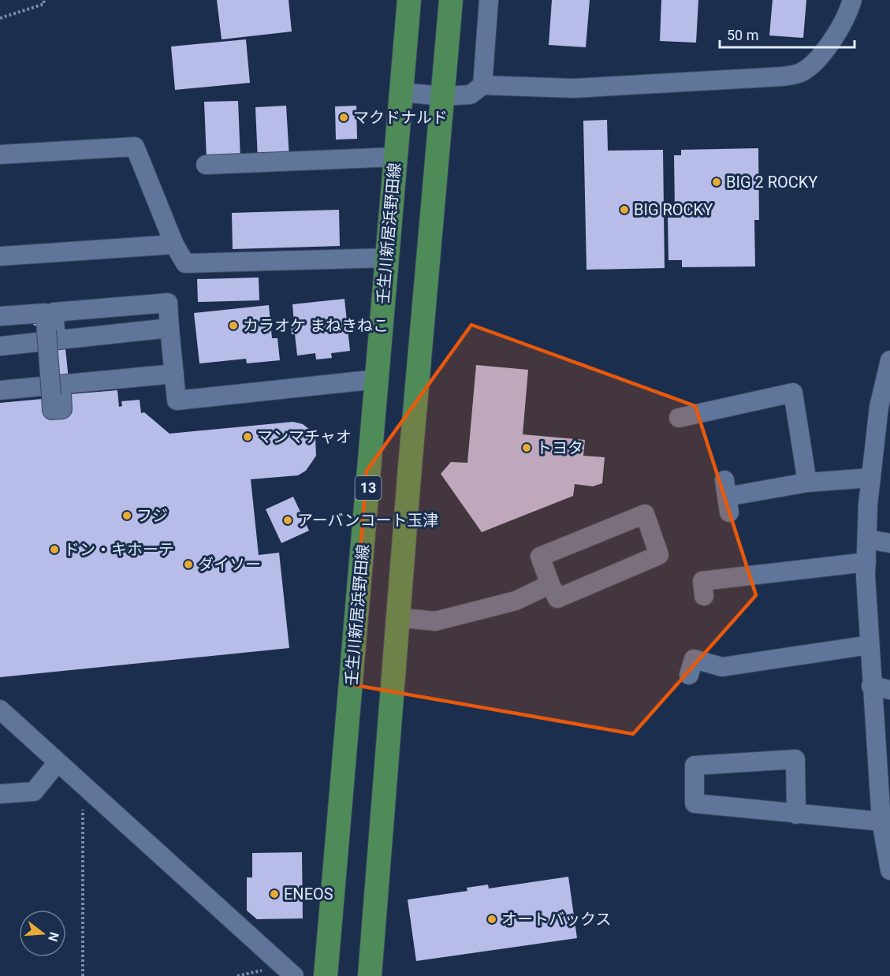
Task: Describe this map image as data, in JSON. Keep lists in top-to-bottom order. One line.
{"streets":{"main road":["壬生川新居浜野田線","13"]},"places":["マクドナルド","BIG 2 ROCKY","BIG ROCKY","カラオケ まねきねこ","マンマチャオ","トヨタ","フジ","アーバンコート玉津","ドン・キホーテ","ダイソー","ENEOS","オートバックス"],"scale_bar":"50 m","north":"right"}
